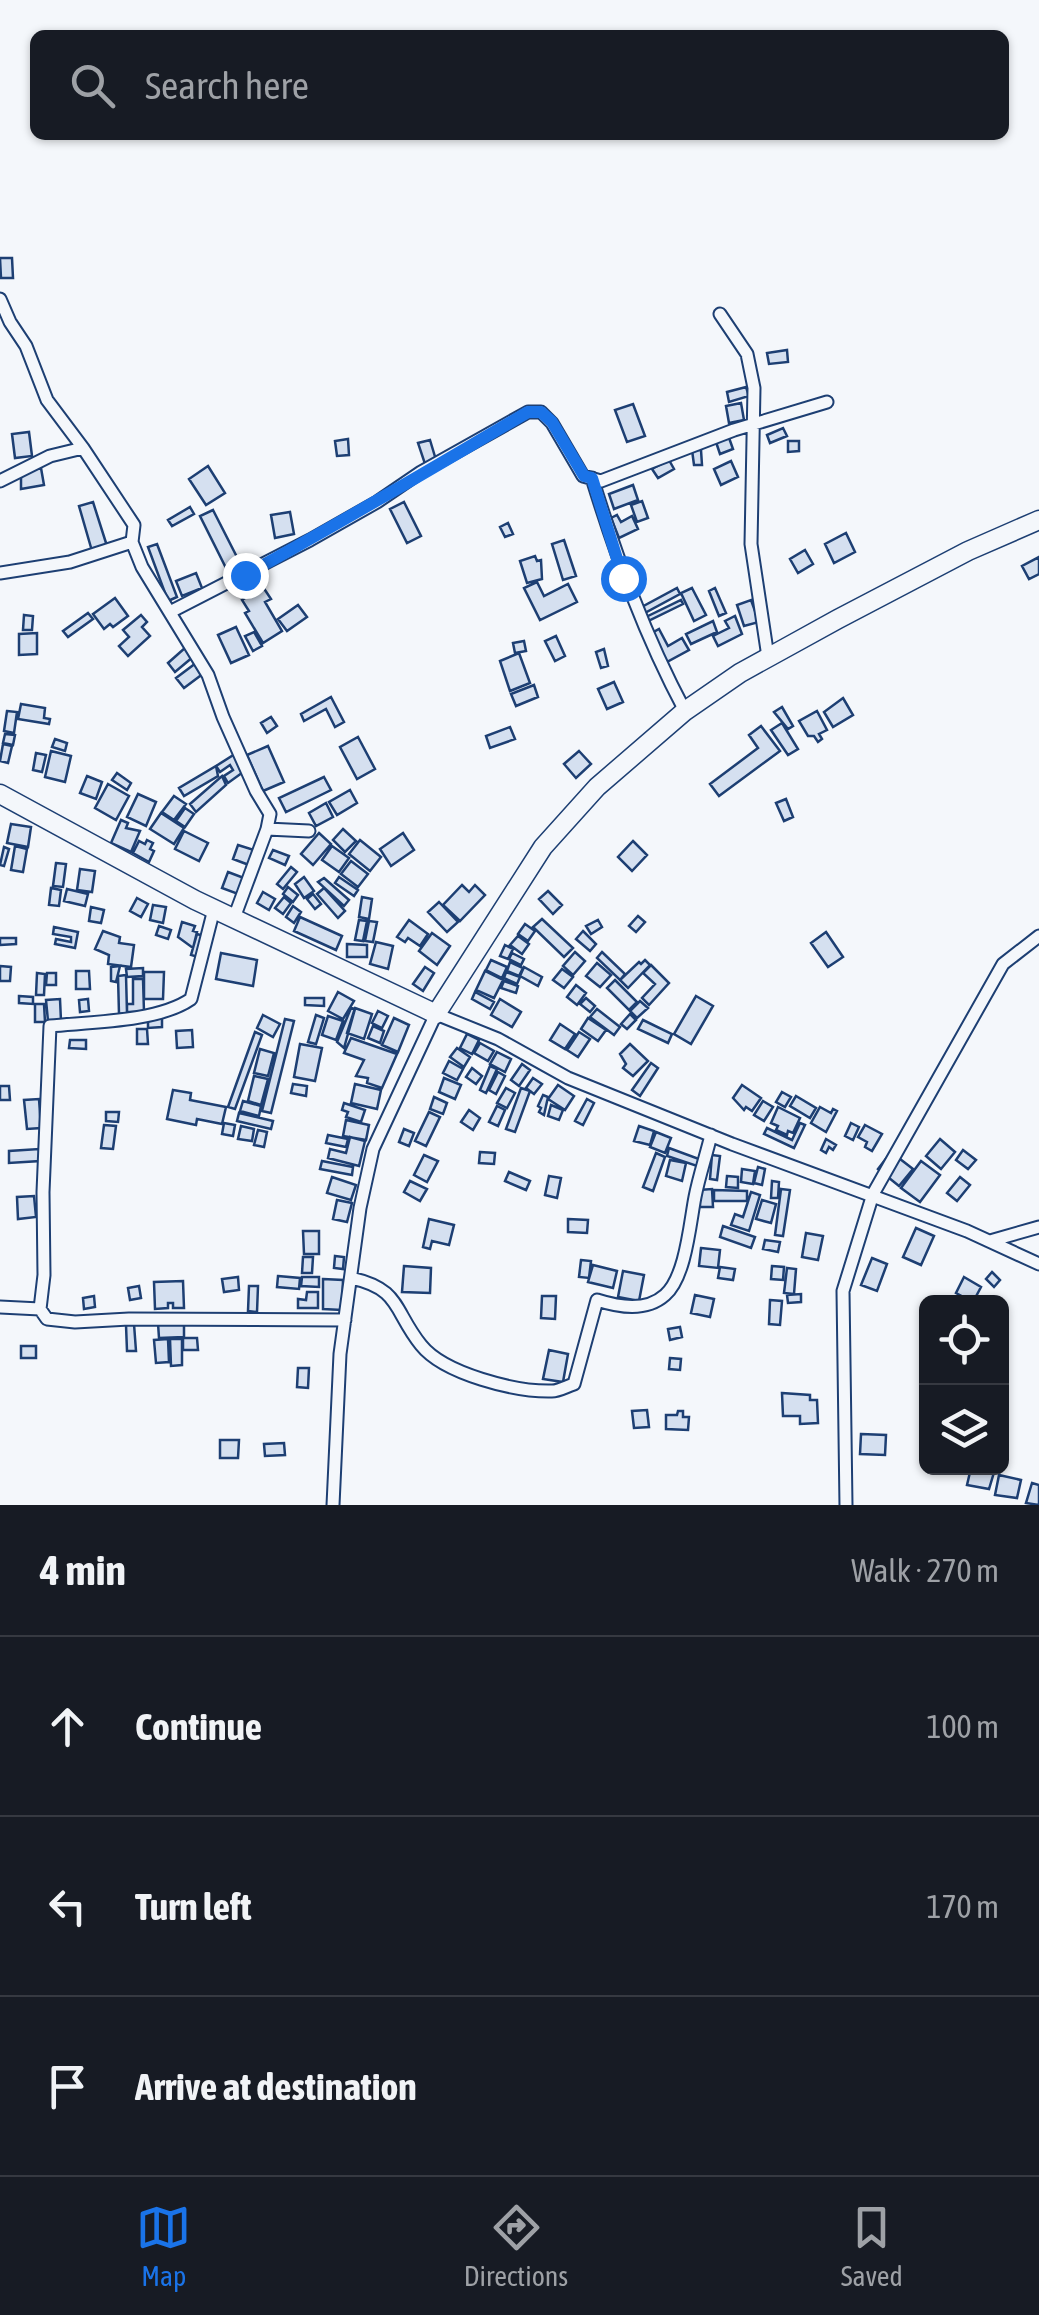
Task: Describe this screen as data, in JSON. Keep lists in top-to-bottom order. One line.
{"page":{"search":"Search here","heading":["4 min","Walk · 270 m"],"list":[["Continue","100 m"],["Turn left","170 m"],"Arrive at destination"],"nav":["Map","Directions","Saved"]}}
